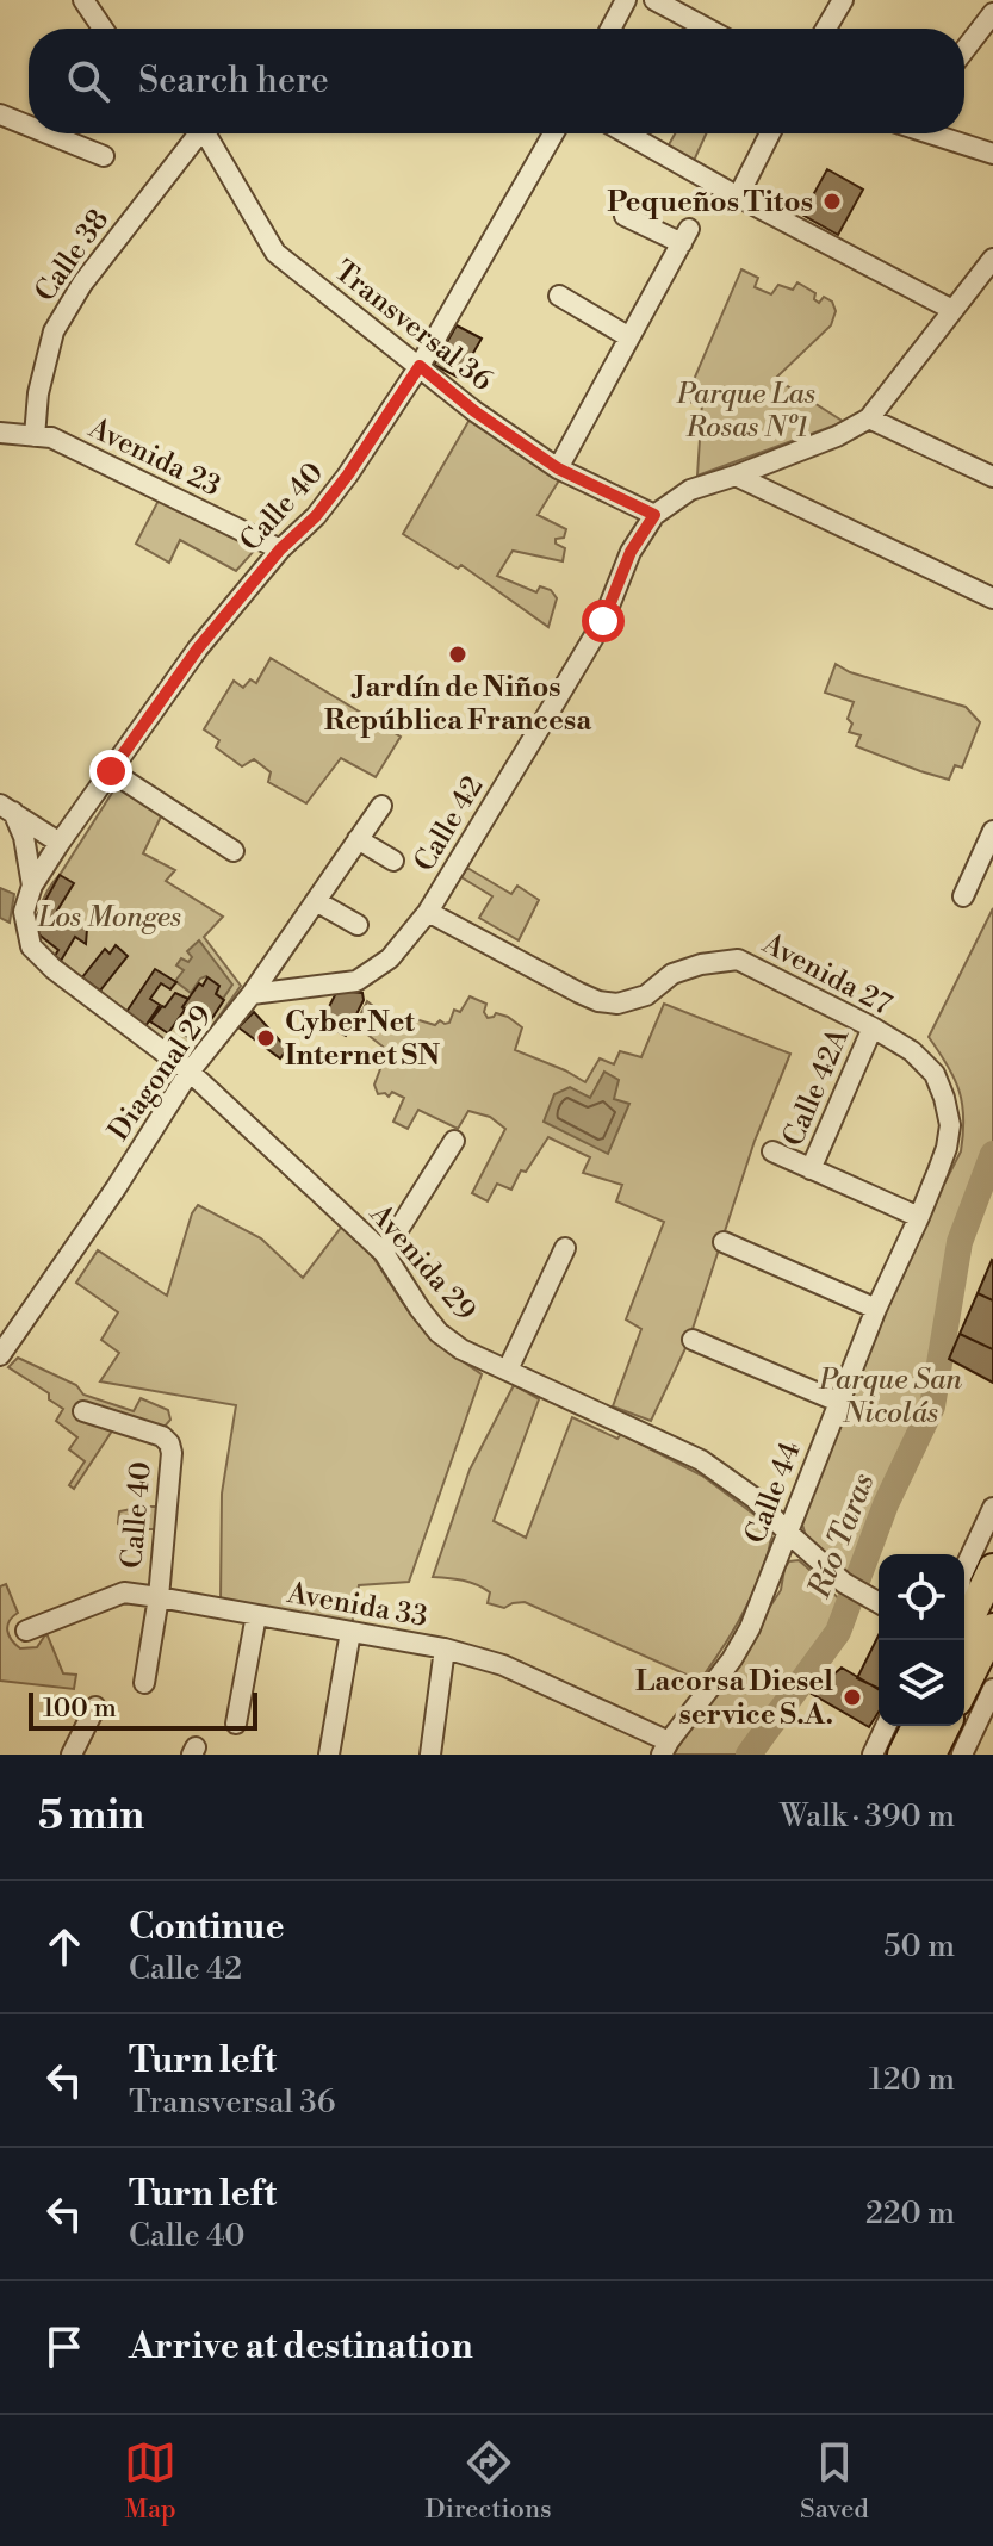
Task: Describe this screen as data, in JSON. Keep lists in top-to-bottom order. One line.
{"streets":{"street":["Calle 38","Transversal 36","Avenida 23","Calle 40","Calle 42","Avenida 27","Diagonal 29","Calle 42A","Avenida 29","Calle 44","Avenida 33"]},"crossings":[["Calle 38","Avenida 23"],["Transversal 36","Calle 40"],["Transversal 36","Calle 42"],["Avenida 23","Calle 40"],["Calle 40","Avenida 29"],["Calle 40","Avenida 33"],["Calle 42","Avenida 27"],["Calle 42","Diagonal 29"],["Avenida 27","Diagonal 29"],["Avenida 27","Calle 42A"],["Avenida 27","Calle 44"],["Diagonal 29","Avenida 29"],["Avenida 29","Calle 44"],["Calle 44","Avenida 33"]],"water":["Río Taras"],"parks":["Parque Las Rosas Nº1","Los Monges","Parque San Nicolás"],"places":["Pequeños Titos","Jardín de Niños República Francesa","CyberNet Internet SN","Lacorsa Diesel service S.A."],"scale_bar":"100 m","page":{"search":"Search here","scale":"100 m","heading":["5 min","Walk · 390 m"],"list":[["Continue","Calle 42","50 m"],["Turn left","Transversal 36","120 m"],["Turn left","Calle 40","220 m"],"Arrive at destination"],"nav":["Map","Directions","Saved"]}}
